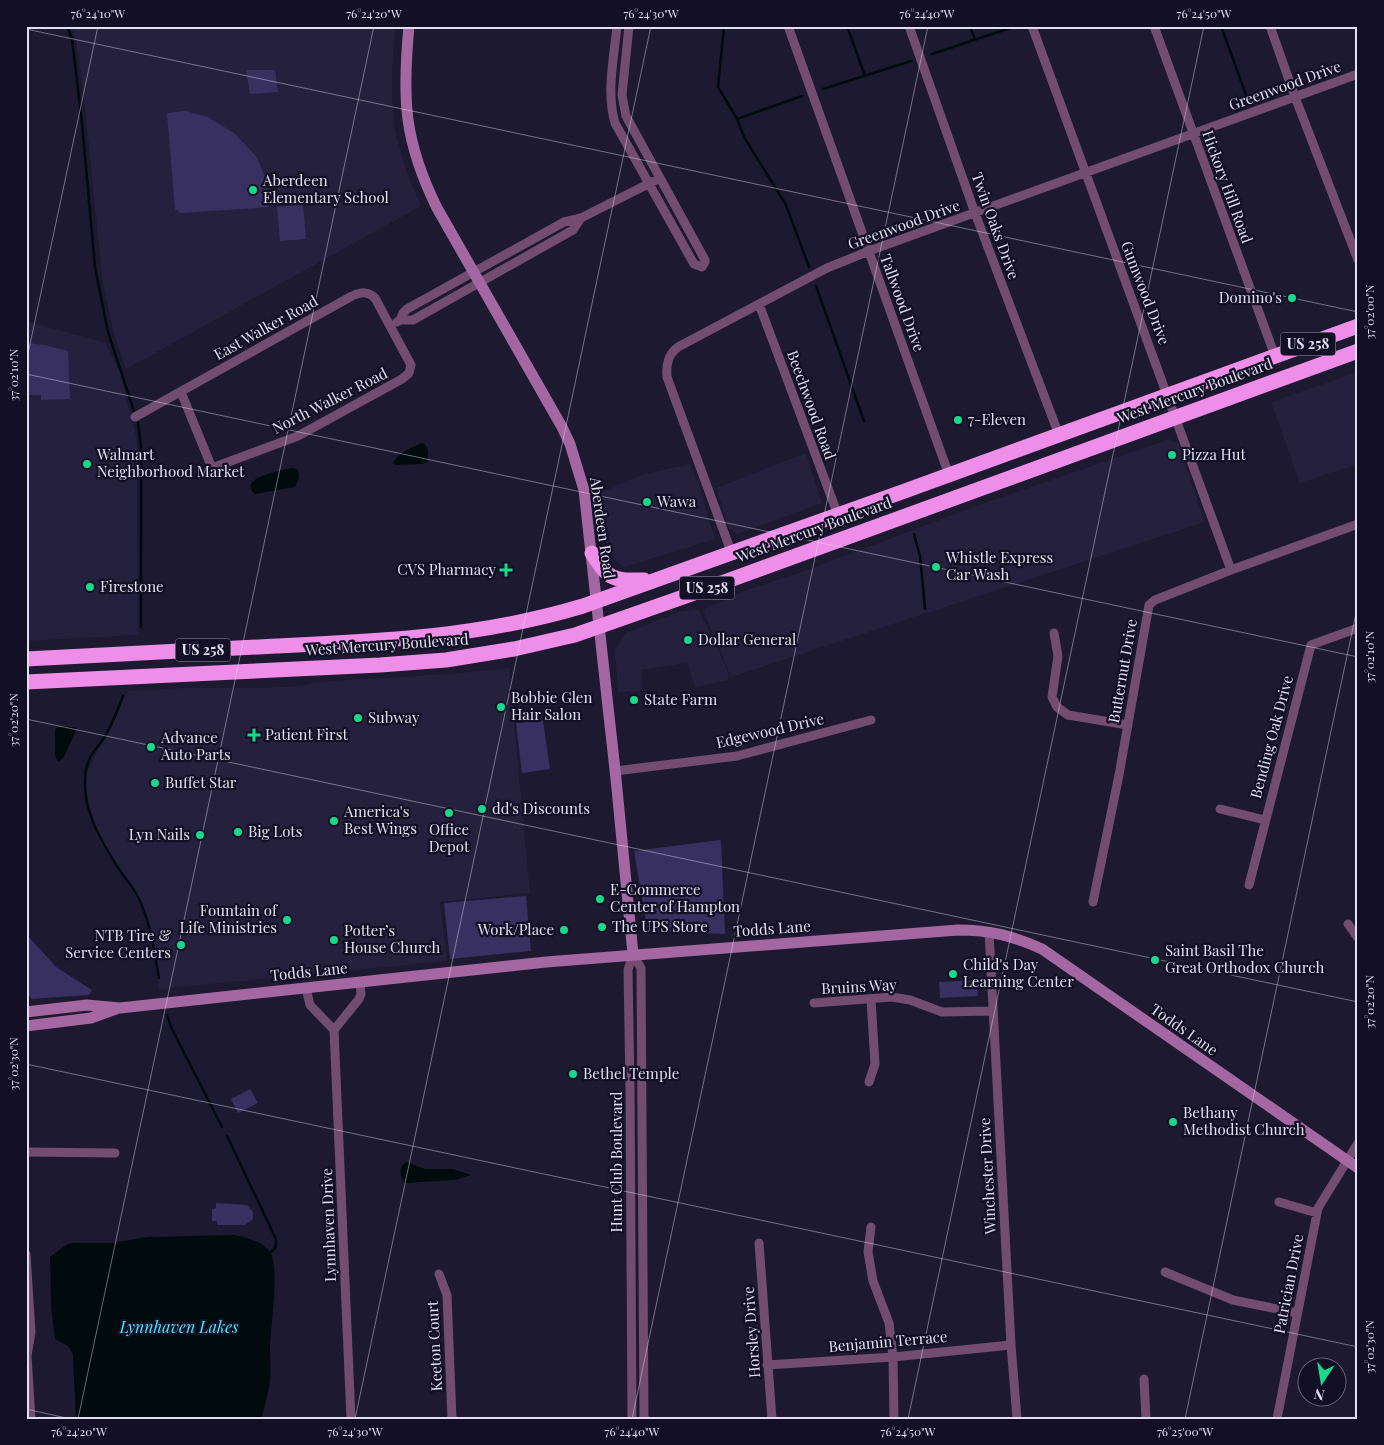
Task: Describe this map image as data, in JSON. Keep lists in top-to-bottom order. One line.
{"streets":{"highway":["US 258","West Mercury Boulevard"],"main road":["Aberdeen Road","Todds Lane"],"street":["Greenwood Drive","Hickory Hill Road","Twin Oaks Drive","Gumwood Drive","Tallwood Drive","East Walker Road","North Walker Road","Beechwood Road","Butternut Drive","Edgewood Drive","Bending Oak Drive","Bruins Way","Hunt Club Boulevard","Winchester Drive","Lynnhaven Drive","Patrician Drive","Horsley Drive","Benjamin Terrace","Keeton Court"]},"crossings":[["Greenwood Drive","Hickory Hill Road"],["Greenwood Drive","Twin Oaks Drive"],["Greenwood Drive","Gumwood Drive"],["Greenwood Drive","Tallwood Drive"],["Greenwood Drive","West Mercury Boulevard"],["Greenwood Drive","Beechwood Road"],["Hickory Hill Road","West Mercury Boulevard"],["Twin Oaks Drive","West Mercury Boulevard"],["Gumwood Drive","West Mercury Boulevard"],["Gumwood Drive","Butternut Drive"],["Tallwood Drive","West Mercury Boulevard"],["East Walker Road","North Walker Road"],["West Mercury Boulevard","Beechwood Road"],["West Mercury Boulevard","Aberdeen Road"],["Aberdeen Road","Edgewood Drive"],["Aberdeen Road","Todds Lane"],["Aberdeen Road","Hunt Club Boulevard"],["Todds Lane","Hunt Club Boulevard"],["Todds Lane","Winchester Drive"],["Todds Lane","Patrician Drive"],["Bruins Way","Winchester Drive"],["Winchester Drive","Benjamin Terrace"],["Horsley Drive","Benjamin Terrace"]],"water":["Lynnhaven Lakes"],"places":{"other":["Aberdeen Elementary School","Domino's","7-Eleven","Pizza Hut","Walmart Neighborhood Market","Wawa","Whistle Express Car Wash","Firestone","Dollar General","State Farm","Bobbie Glen Hair Salon","Subway","Advance Auto Parts","Buffet Star","dd's Discounts","Office Depot","America's Best Wings","Big Lots","Lyn Nails","E-Commerce Center of Hampton","Fountain of Life Ministries","The UPS Store","Work/Place","Potter’s House Church","NTB Tire & Service Centers","Saint Basil The Great Orthodox Church","Child's Day Learning Center","Bethel Temple","Bethany Methodist Church"],"health":["CVS Pharmacy","Patient First"]},"north":"bottom","coordinates":["76°24'10\"W","76°24'20\"W","76°24'30\"W","76°24'40\"W","76°24'50\"W","37°02'00\"N","37°02'10\"N","37°02'20\"N","37°02'30\"N","76°25'00\"W"]}
